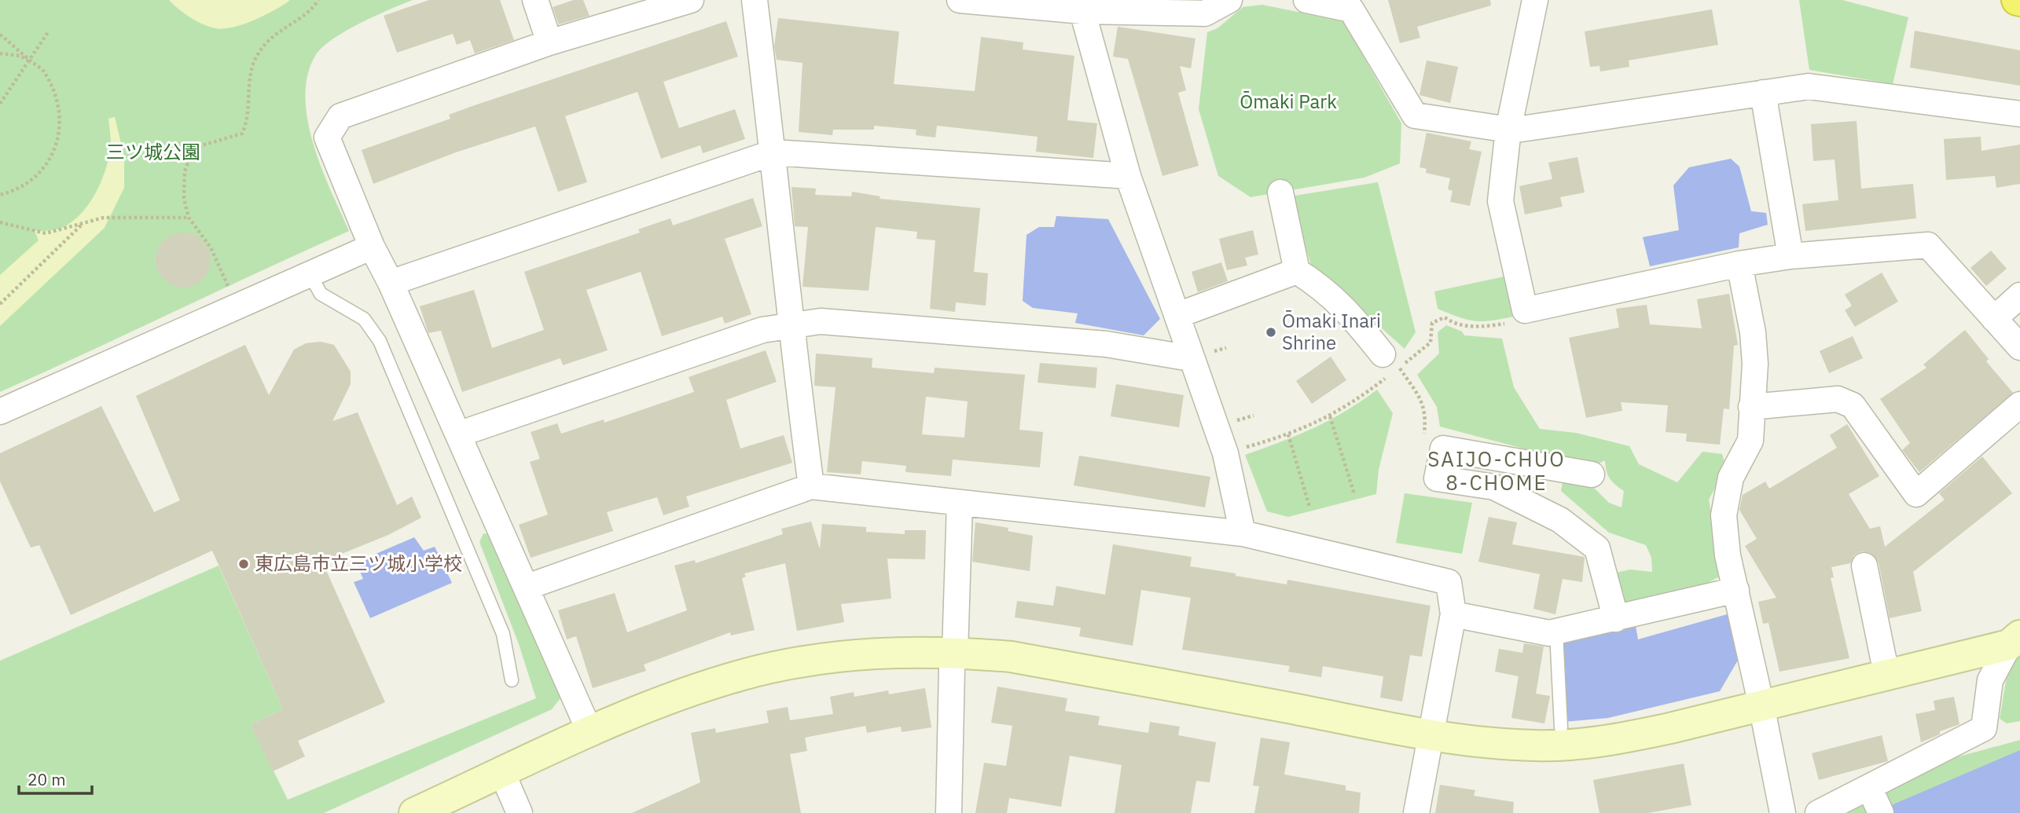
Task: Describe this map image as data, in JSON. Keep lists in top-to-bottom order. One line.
{"districts":["SAIJO-CHUO 8-CHOME"],"parks":["Ōmaki Park","三ツ城公園"],"places":["Ōmaki Inari Shrine","東広島市立三ツ城小学校"],"scale_bar":"20 m"}
